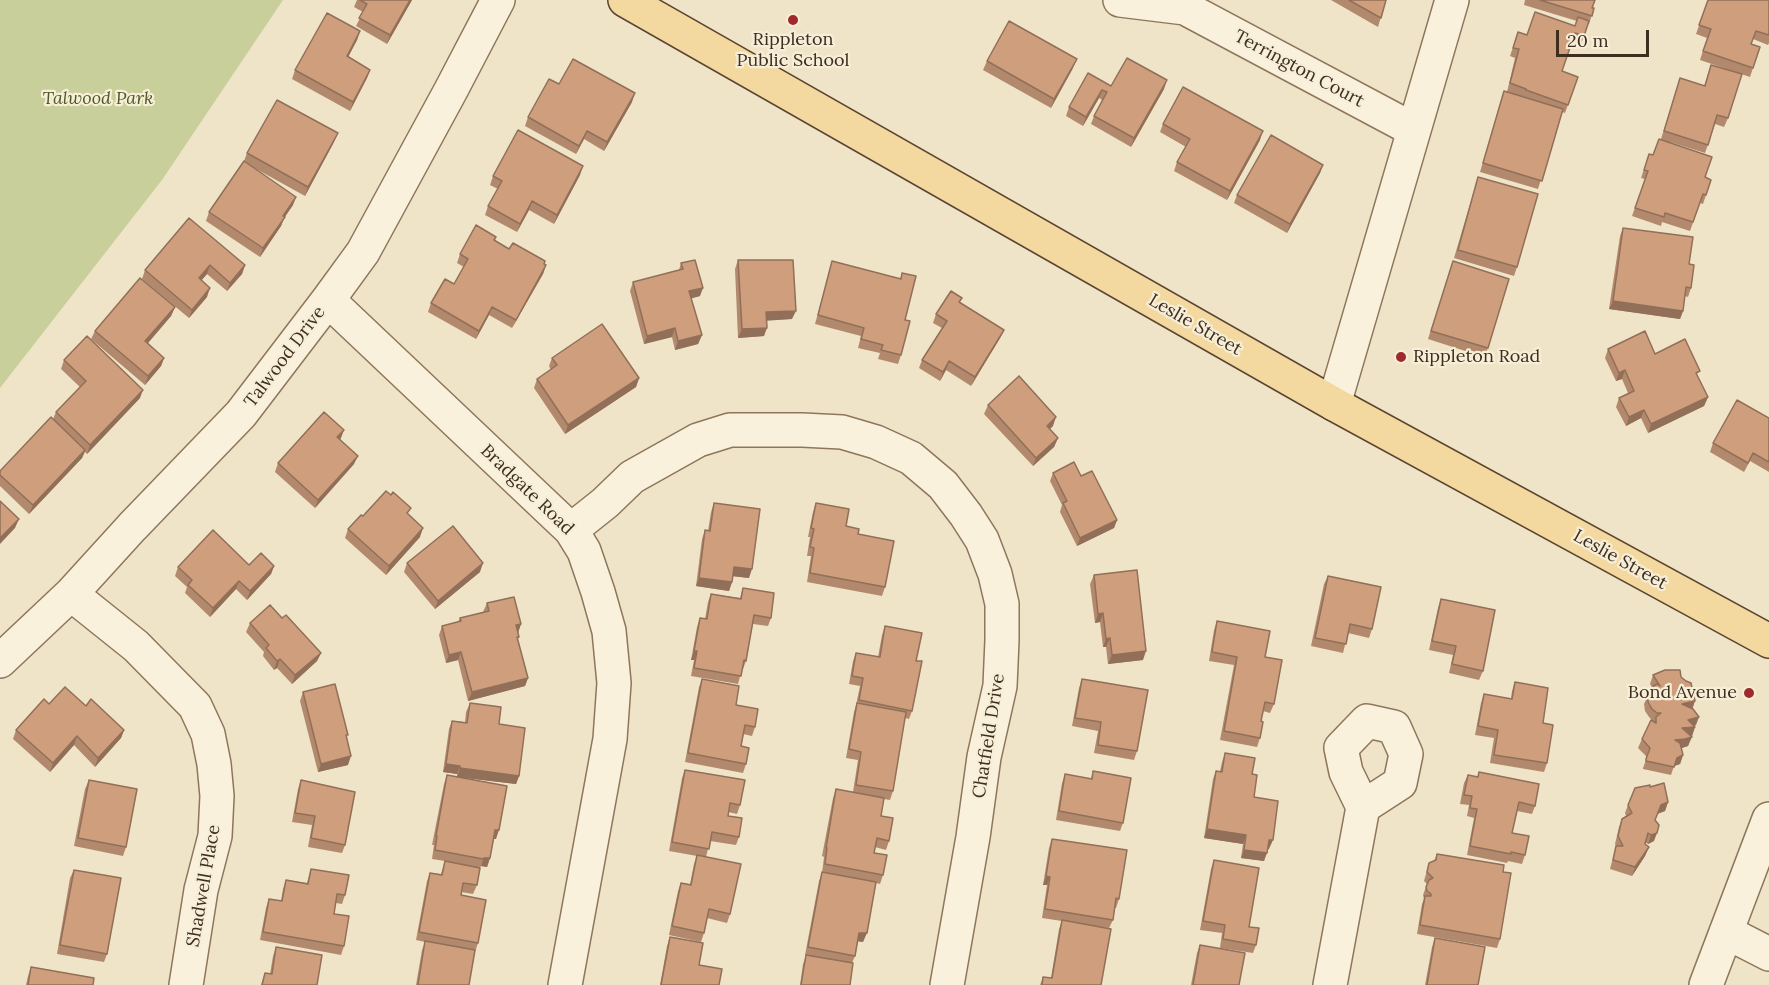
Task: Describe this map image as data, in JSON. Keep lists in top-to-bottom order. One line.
{"streets":{"main road":["Leslie Street"],"street":["Terrington Court","Talwood Drive","Bradgate Road","Chatfield Drive","Shadwell Place"]},"crossings":[["Talwood Drive","Bradgate Road"],["Talwood Drive","Shadwell Place"],["Bradgate Road","Chatfield Drive"]],"parks":["Talwood Park"],"places":["Rippleton Public School","Rippleton Road","Bond Avenue"],"scale_bar":"20 m"}
